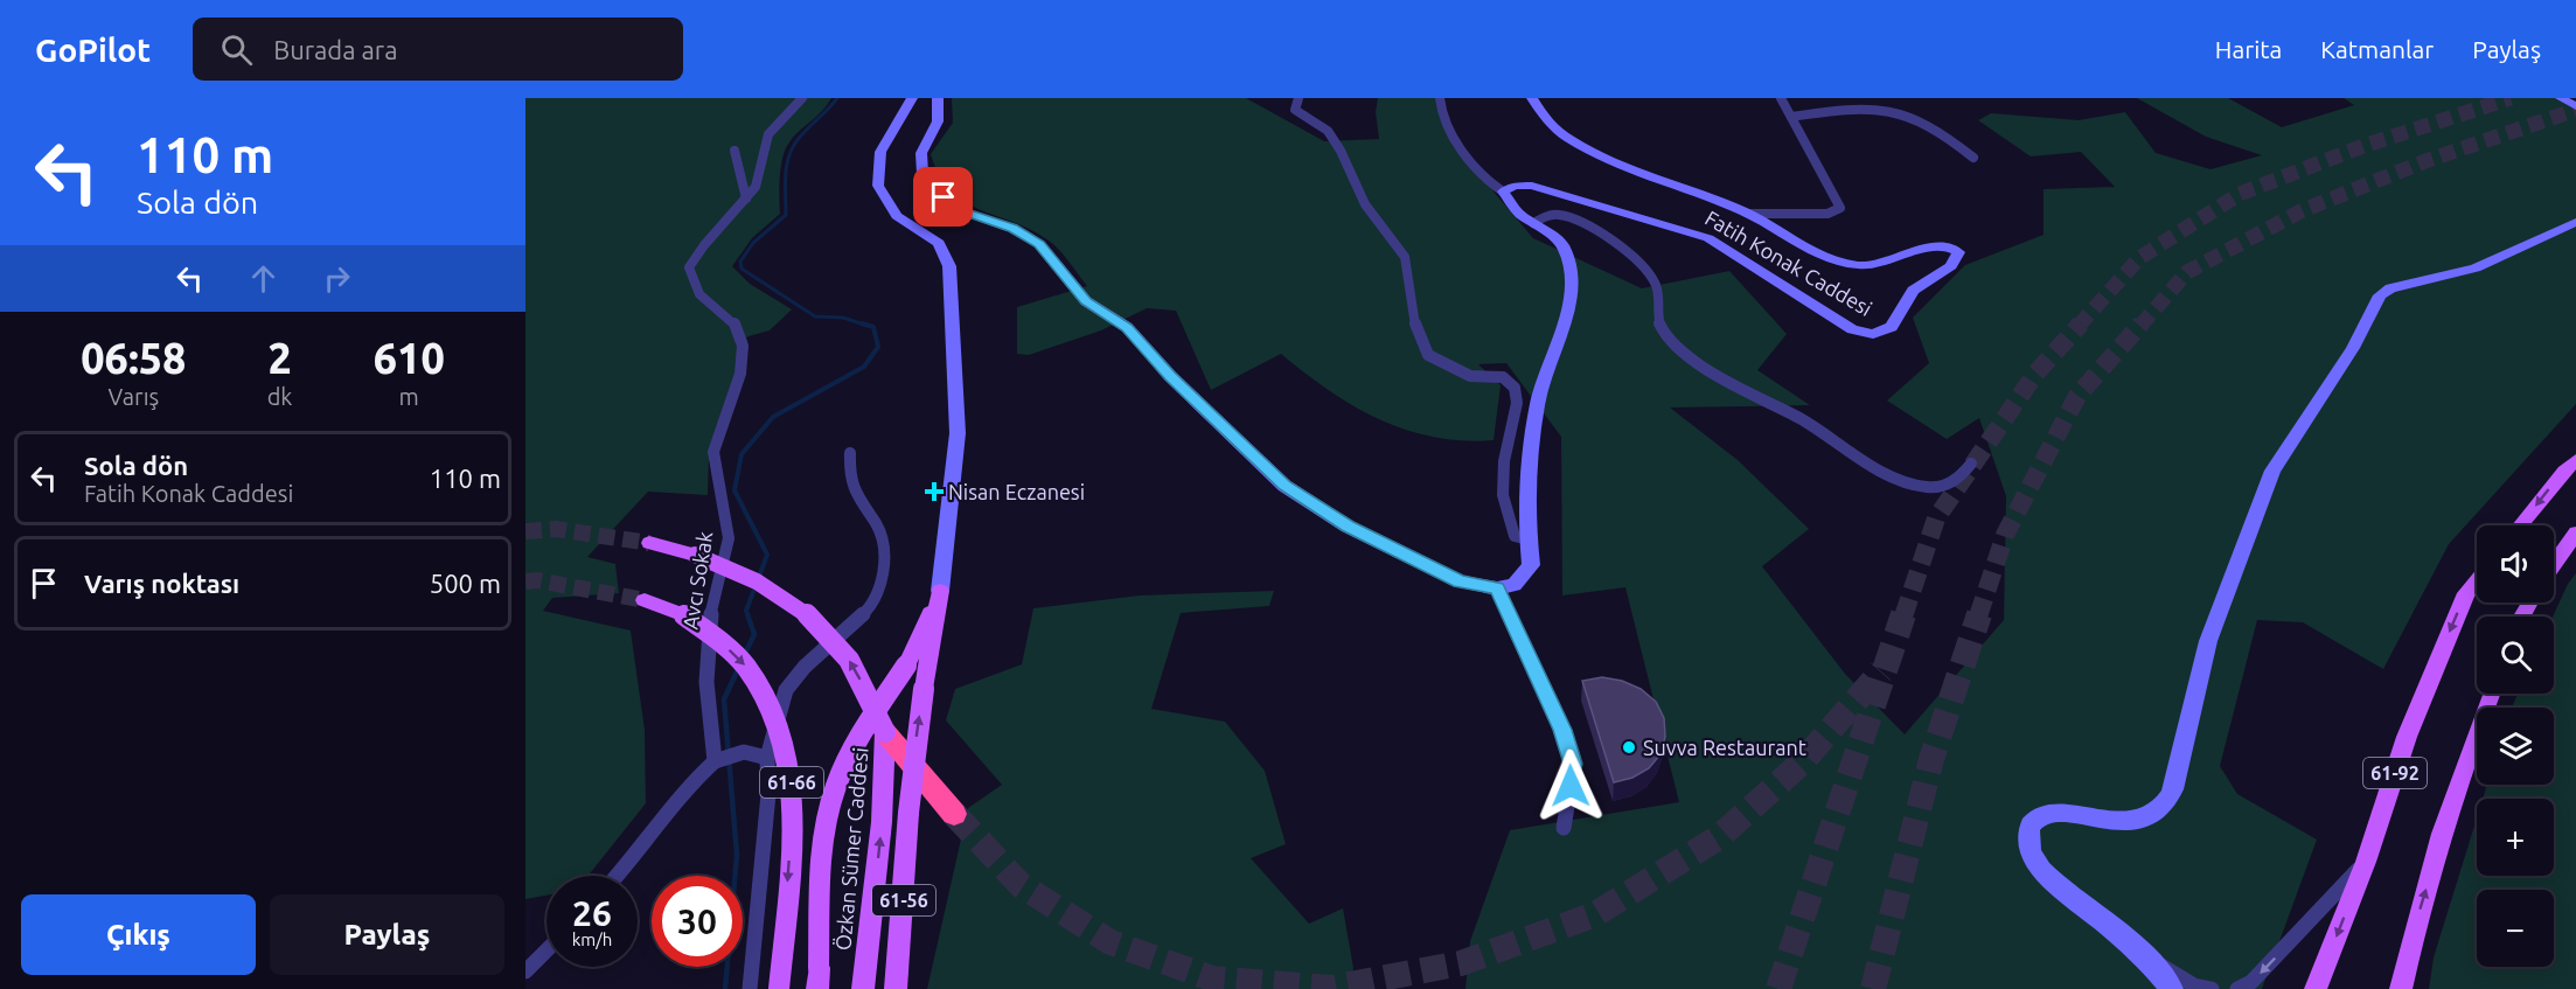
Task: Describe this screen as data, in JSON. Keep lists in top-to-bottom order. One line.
{"streets":{"main road":["Fatih Konak Caddesi","61-92","61-66","Özkan Sümer Caddesi","61-56"],"street":["Avcı Sokak"]},"one_way":["Özkan Sümer Caddesi"],"places":{"health":["Nisan Eczanesi"],"other":["Suvva Restaurant"]},"page":{"header":"GoPilot","search":"Burada ara","nav":["Harita","Katmanlar","Paylaş"],"turn":["110 m","Sola dön"],"eta":["06:58","Varış","2","dk","610","m"],"list":[{"name":"Sola dön","note":"Fatih Konak Caddesi","value":"110 m"},{"name":"Varış noktası","value":"500 m"}],"map_buttons":["+","−"],"speed":"26 km/h","limit":"30","buttons":["Çıkış","Paylaş"]}}
